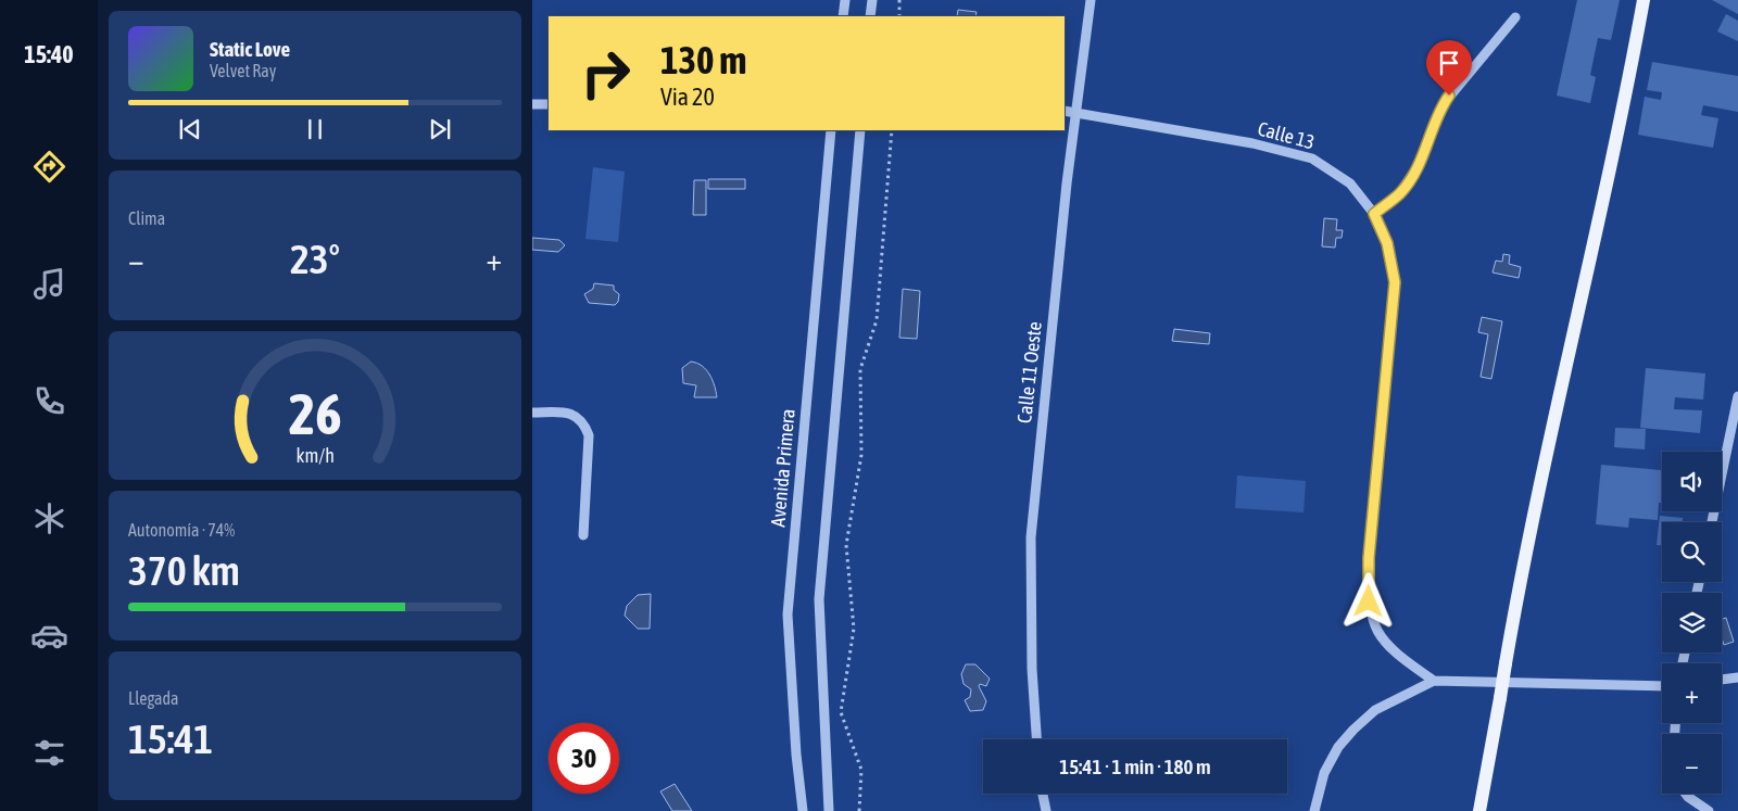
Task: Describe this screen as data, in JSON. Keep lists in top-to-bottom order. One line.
{"streets":{"street":["Calle 13","Calle 11 Oeste","Avenida Primera"]},"crossings":[["Calle 13","Calle 11 Oeste"]],"page":{"tabs":"15:40","turn":["130 m","Via 20"],"song":["Static Love","Velvet Ray"],"tile":["Clima",["Autonomía · 74%","370 km"],["Llegada","15:41"]],"heat":["−","23°","+"],"map_buttons":["+","−"],"limit":"30","trip":"15:41 · 1 min · 180 m","gauge":["26","km/h"]}}
